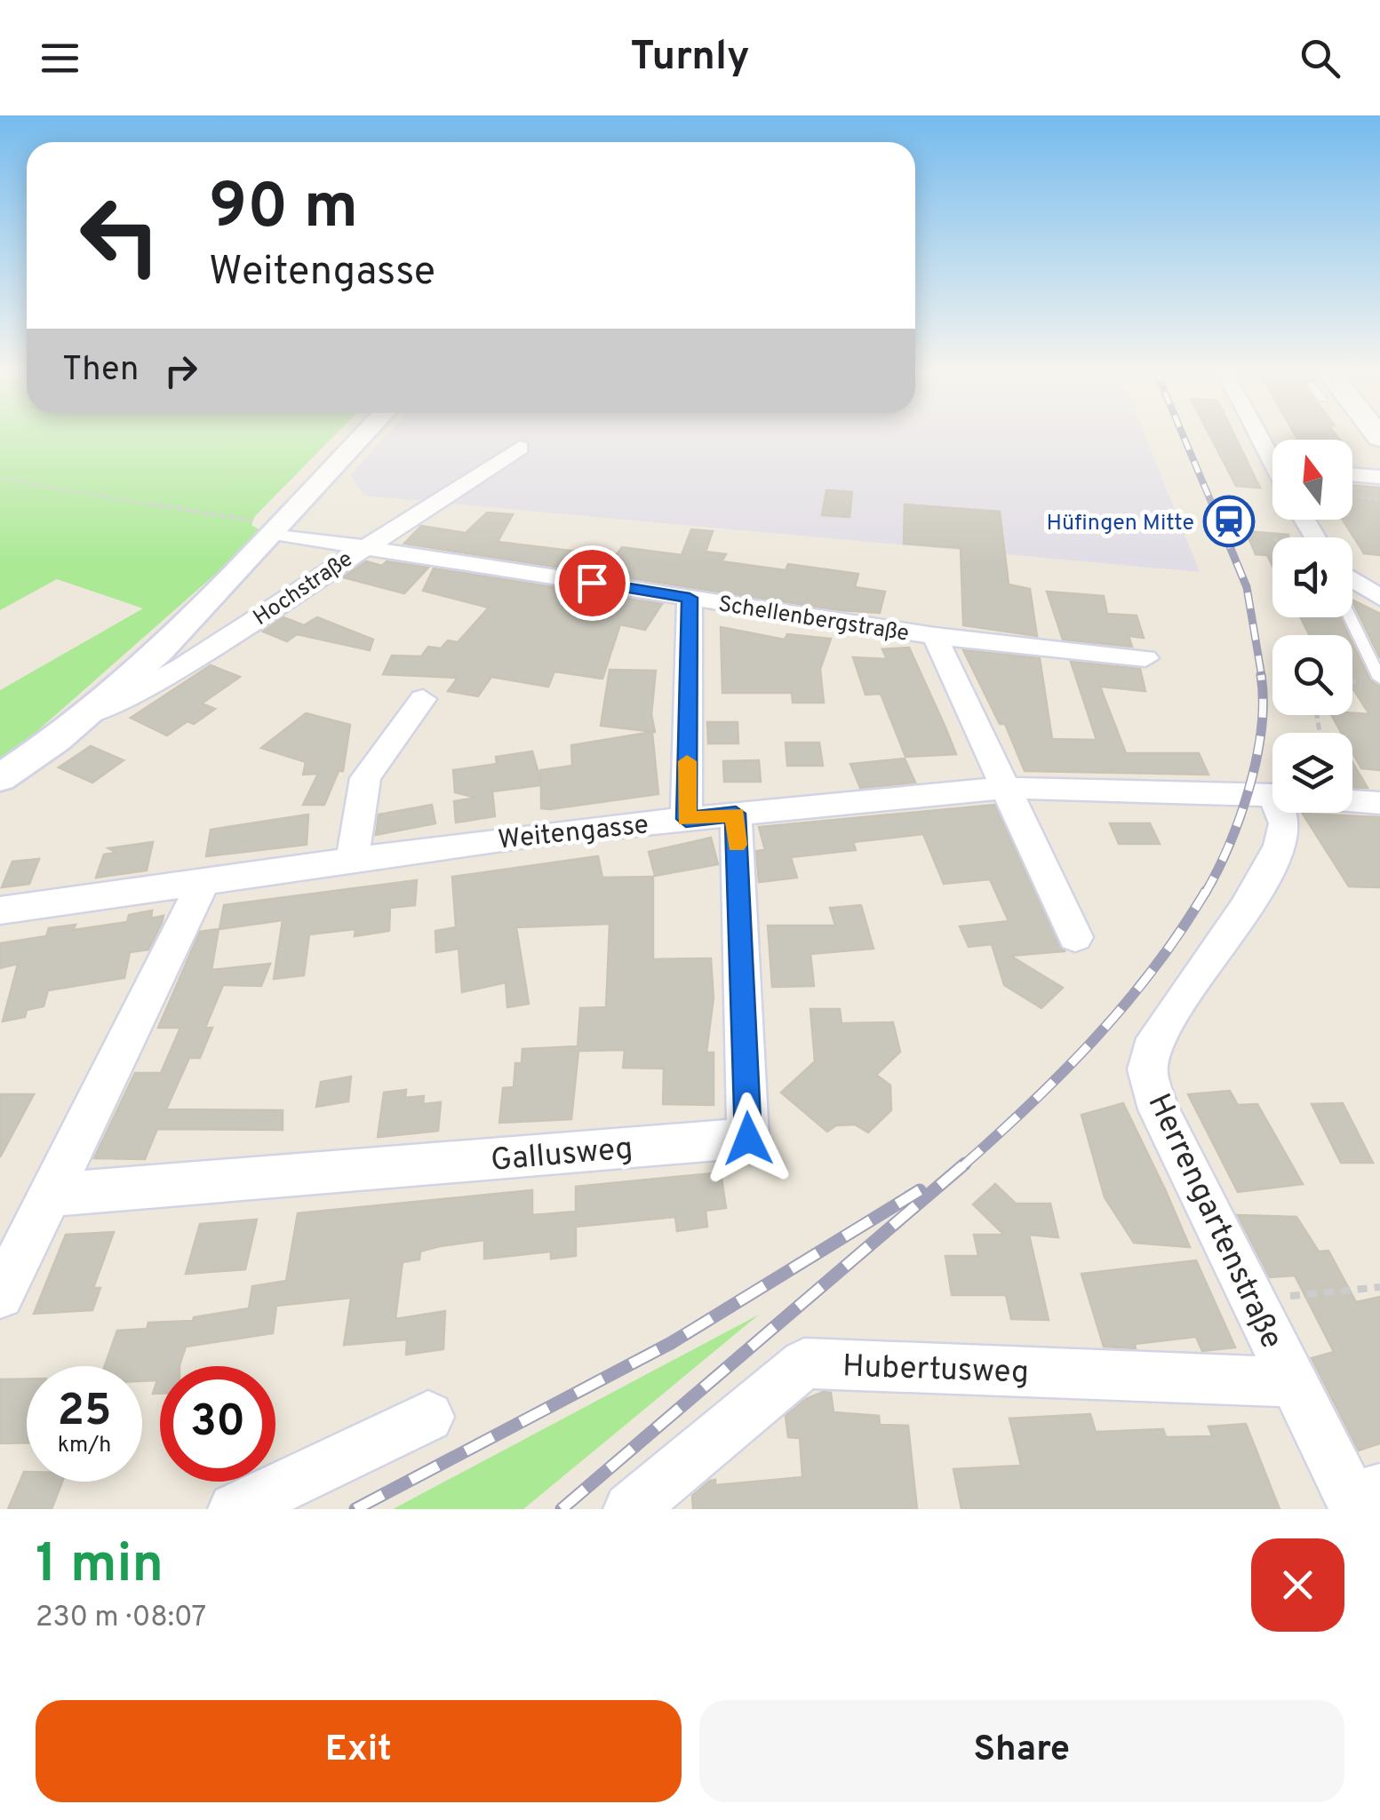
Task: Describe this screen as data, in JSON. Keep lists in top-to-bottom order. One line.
{"streets":{"street":["Hochstraße","Schellenbergstraße","Weitengasse","Gallusweg","Herrengartenstraße","Hubertusweg"]},"crossings":[["Hochstraße","Schellenbergstraße"],["Schellenbergstraße","Weitengasse"],["Weitengasse","Gallusweg"],["Herrengartenstraße","Hubertusweg"]],"places":{"station":["Hüfingen Mitte"]},"north":"top","page":{"header":"Turnly","turn":["90 m","Weitengasse"],"then":"Then","speed":"25 km/h","limit":"30","heading":["1 min","230 m · 08:07"],"buttons":["Exit","Share"]}}
